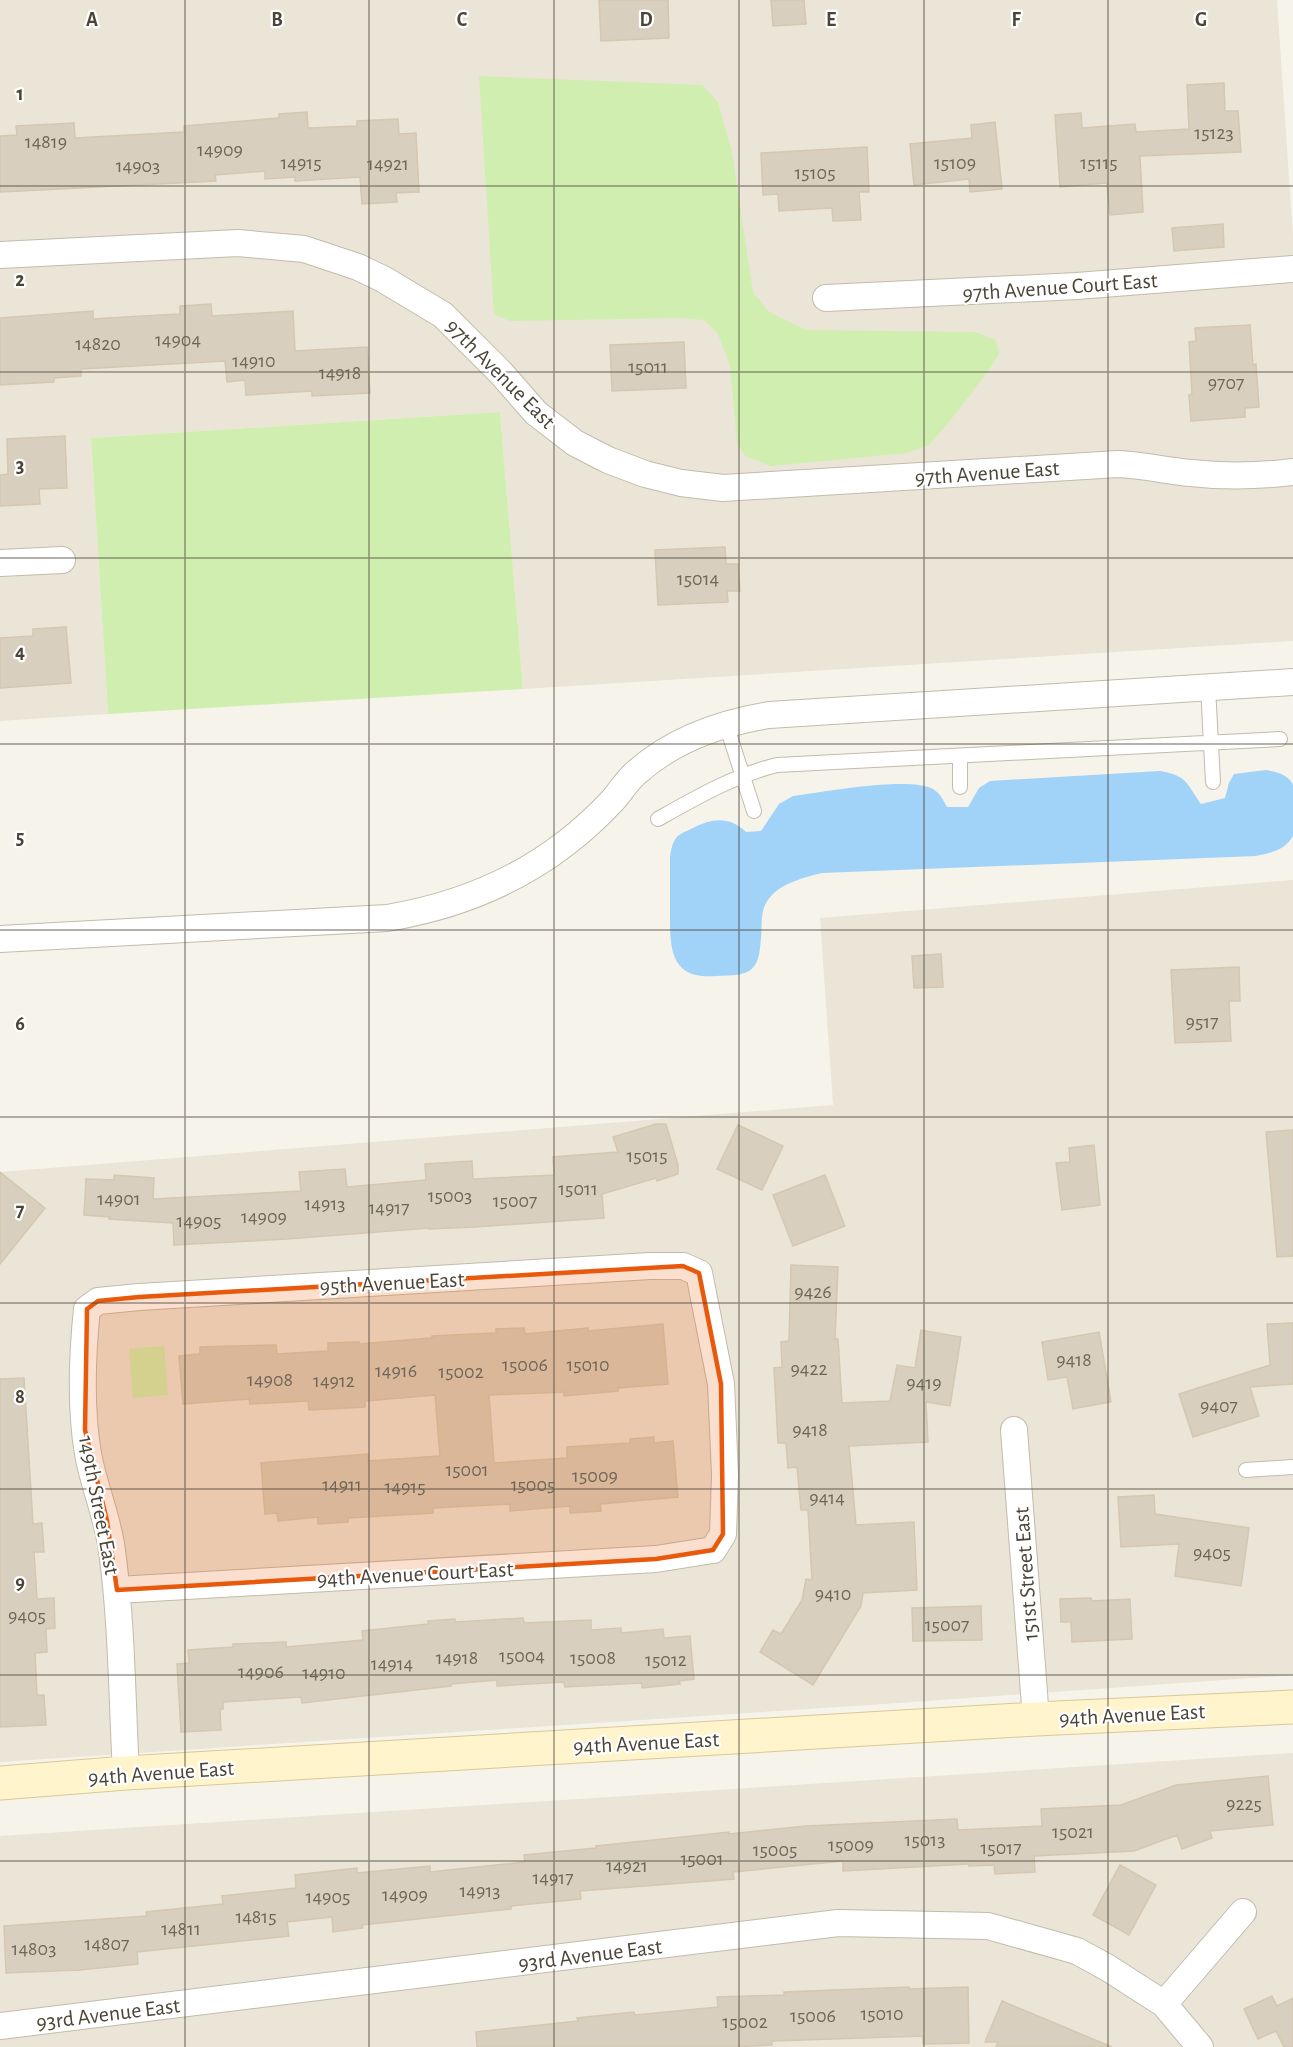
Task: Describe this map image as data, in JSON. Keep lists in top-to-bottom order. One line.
{"streets":{"main road":["94th Avenue East"],"street":["97th Avenue Court East","97th Avenue East","95th Avenue East","149th Street East","94th Avenue Court East","151st Street East","93rd Avenue East"]},"crossings":[["95th Avenue East","149th Street East"],["95th Avenue East","94th Avenue Court East"],["149th Street East","94th Avenue Court East"],["149th Street East","94th Avenue East"],["151st Street East","94th Avenue East"]],"house_numbers":["15123","14819","14909","14915","15109","15115","14921","14903","15105","14904","14820","14910","15011","14918","9707","15014","9517","15015","15011","15003","14901","15007","14913","14917","14909","14905","9426","9418","15006","15010","9422","14916","15002","14908","14912","9419","9407","9418","15001","15009","14911","15005","14915","9414","9405","9410","9405","15007","15004","14918","15008","15012","14914","14906","14910","9225","15021","15013","15009","15017","15005","15001","14921","14917","14913","14909","14905","14815","14811","14807","14803","15010","15006","15002"],"grid":{"columns":["A","B","C","D","E","F","G"],"rows":["1","2","3","4","5","6","7","8","9"]}}
